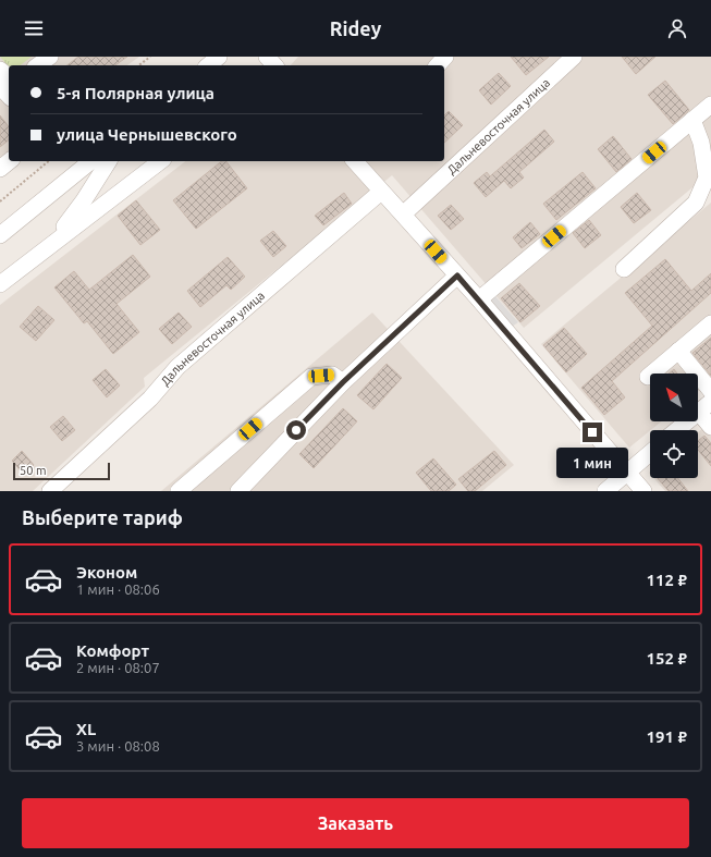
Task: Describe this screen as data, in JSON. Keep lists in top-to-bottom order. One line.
{"streets":{"street":["Дальневосточная улица"]},"scale_bar":"50 m","north":"top left","page":{"header":"Ridey","banner":["5-я Полярная улица","улица Чернышевского"],"bubble":"1 мин","scale":"50 m","heading":"Выберите тариф","list":[{"name":"Эконом","note":"1 мин · 08:06","value":"112 ₽"},{"name":"Комфорт","note":"2 мин · 08:07","value":"152 ₽"},{"name":"XL","note":"3 мин · 08:08","value":"191 ₽"}],"buttons":"Заказать"}}
